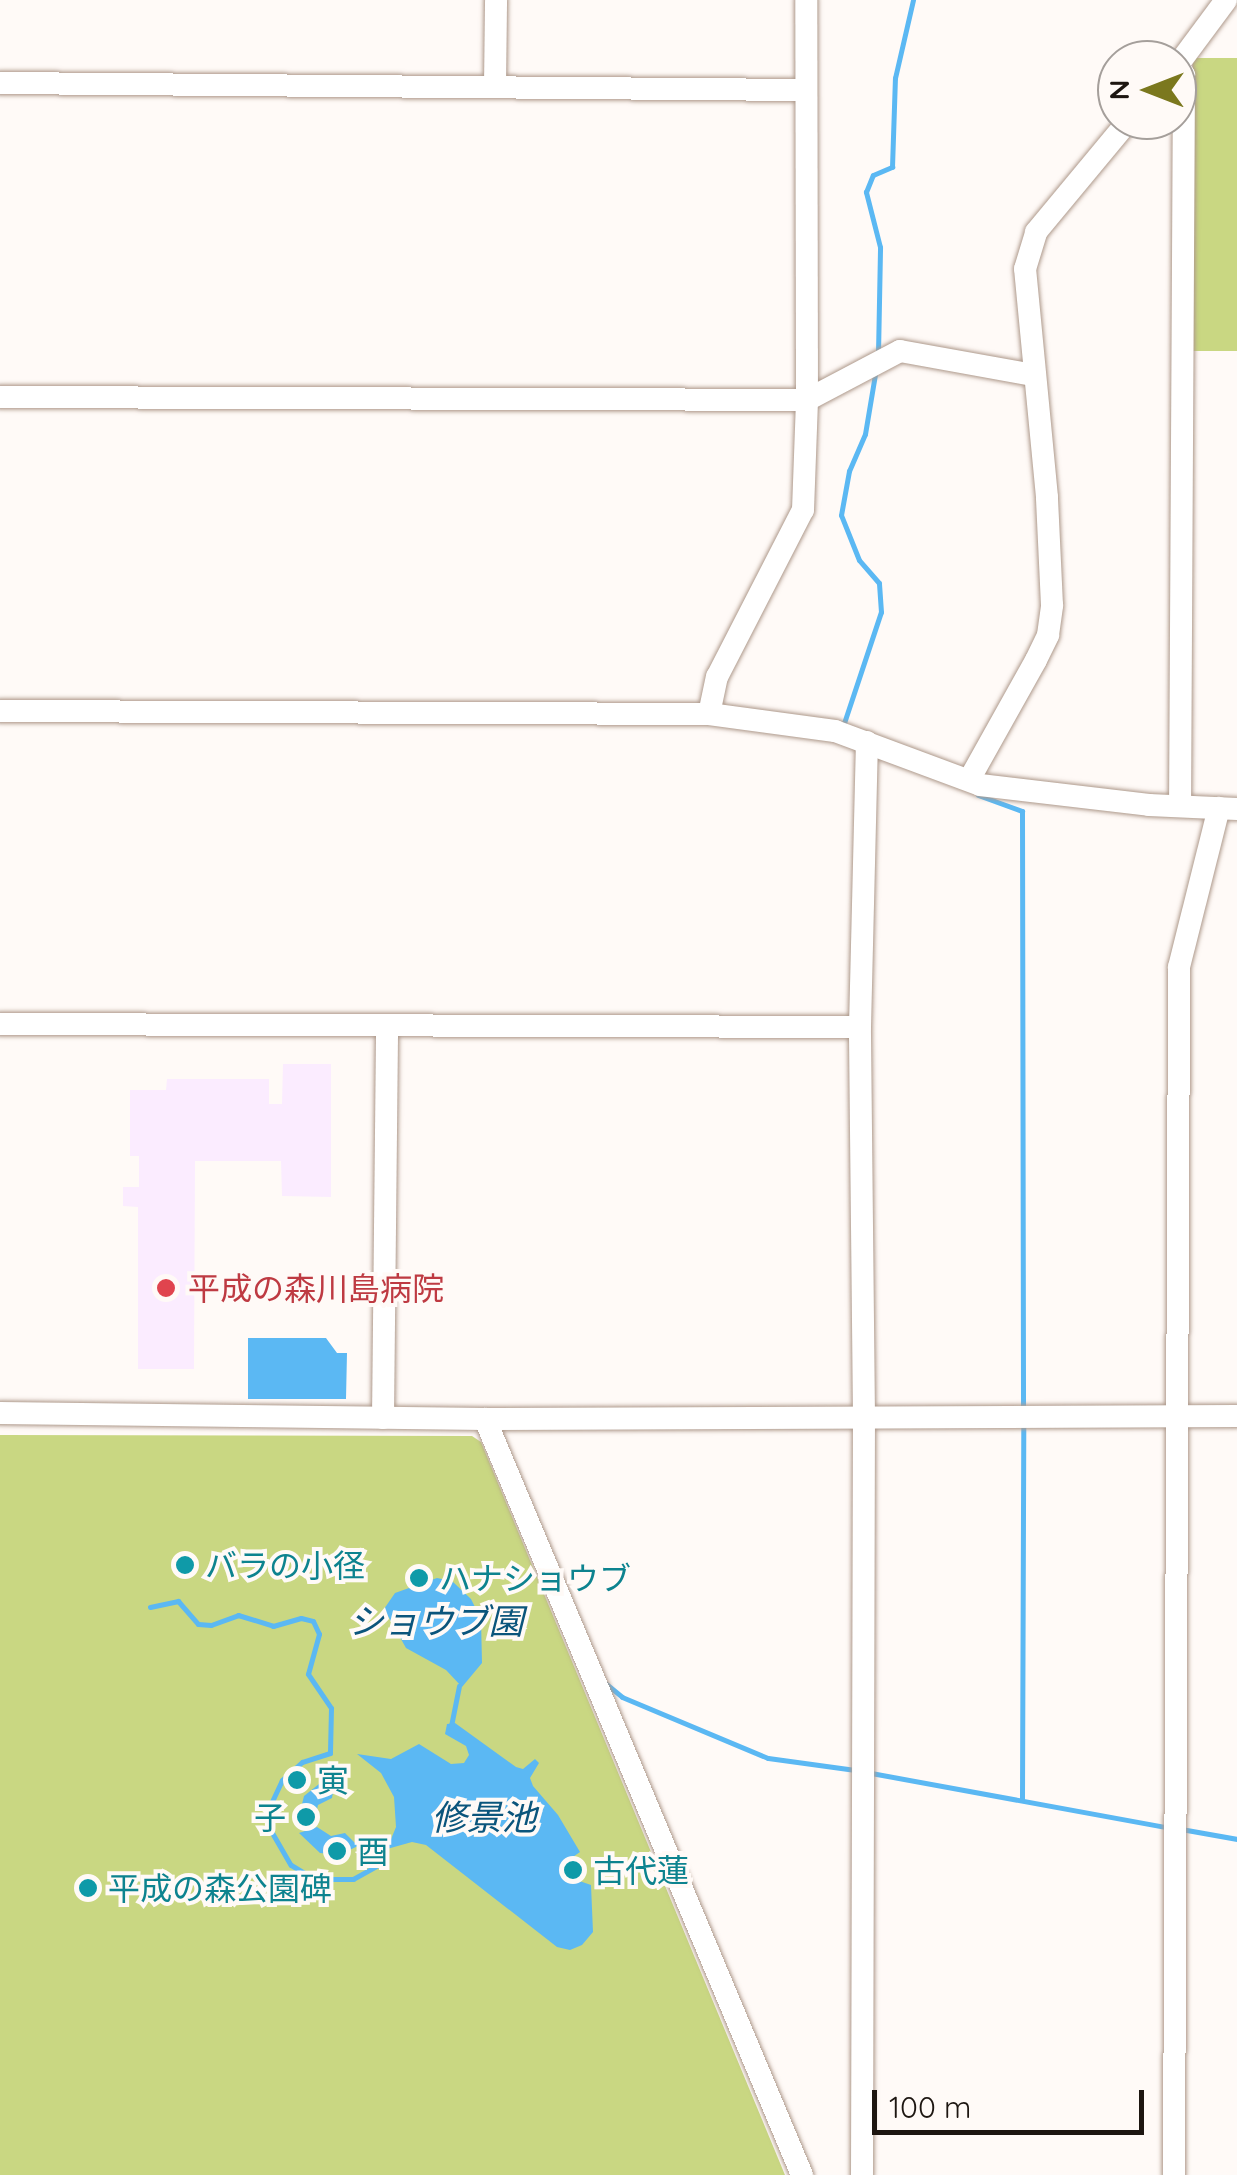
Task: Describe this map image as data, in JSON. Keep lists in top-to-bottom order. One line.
{"water":["ショウブ園","修景池"],"places":["平成の森川島病院","バラの小径","ハナショウブ","寅","子","酉","古代蓮","平成の森公園碑"],"scale_bar":"100 m","north":"left"}
